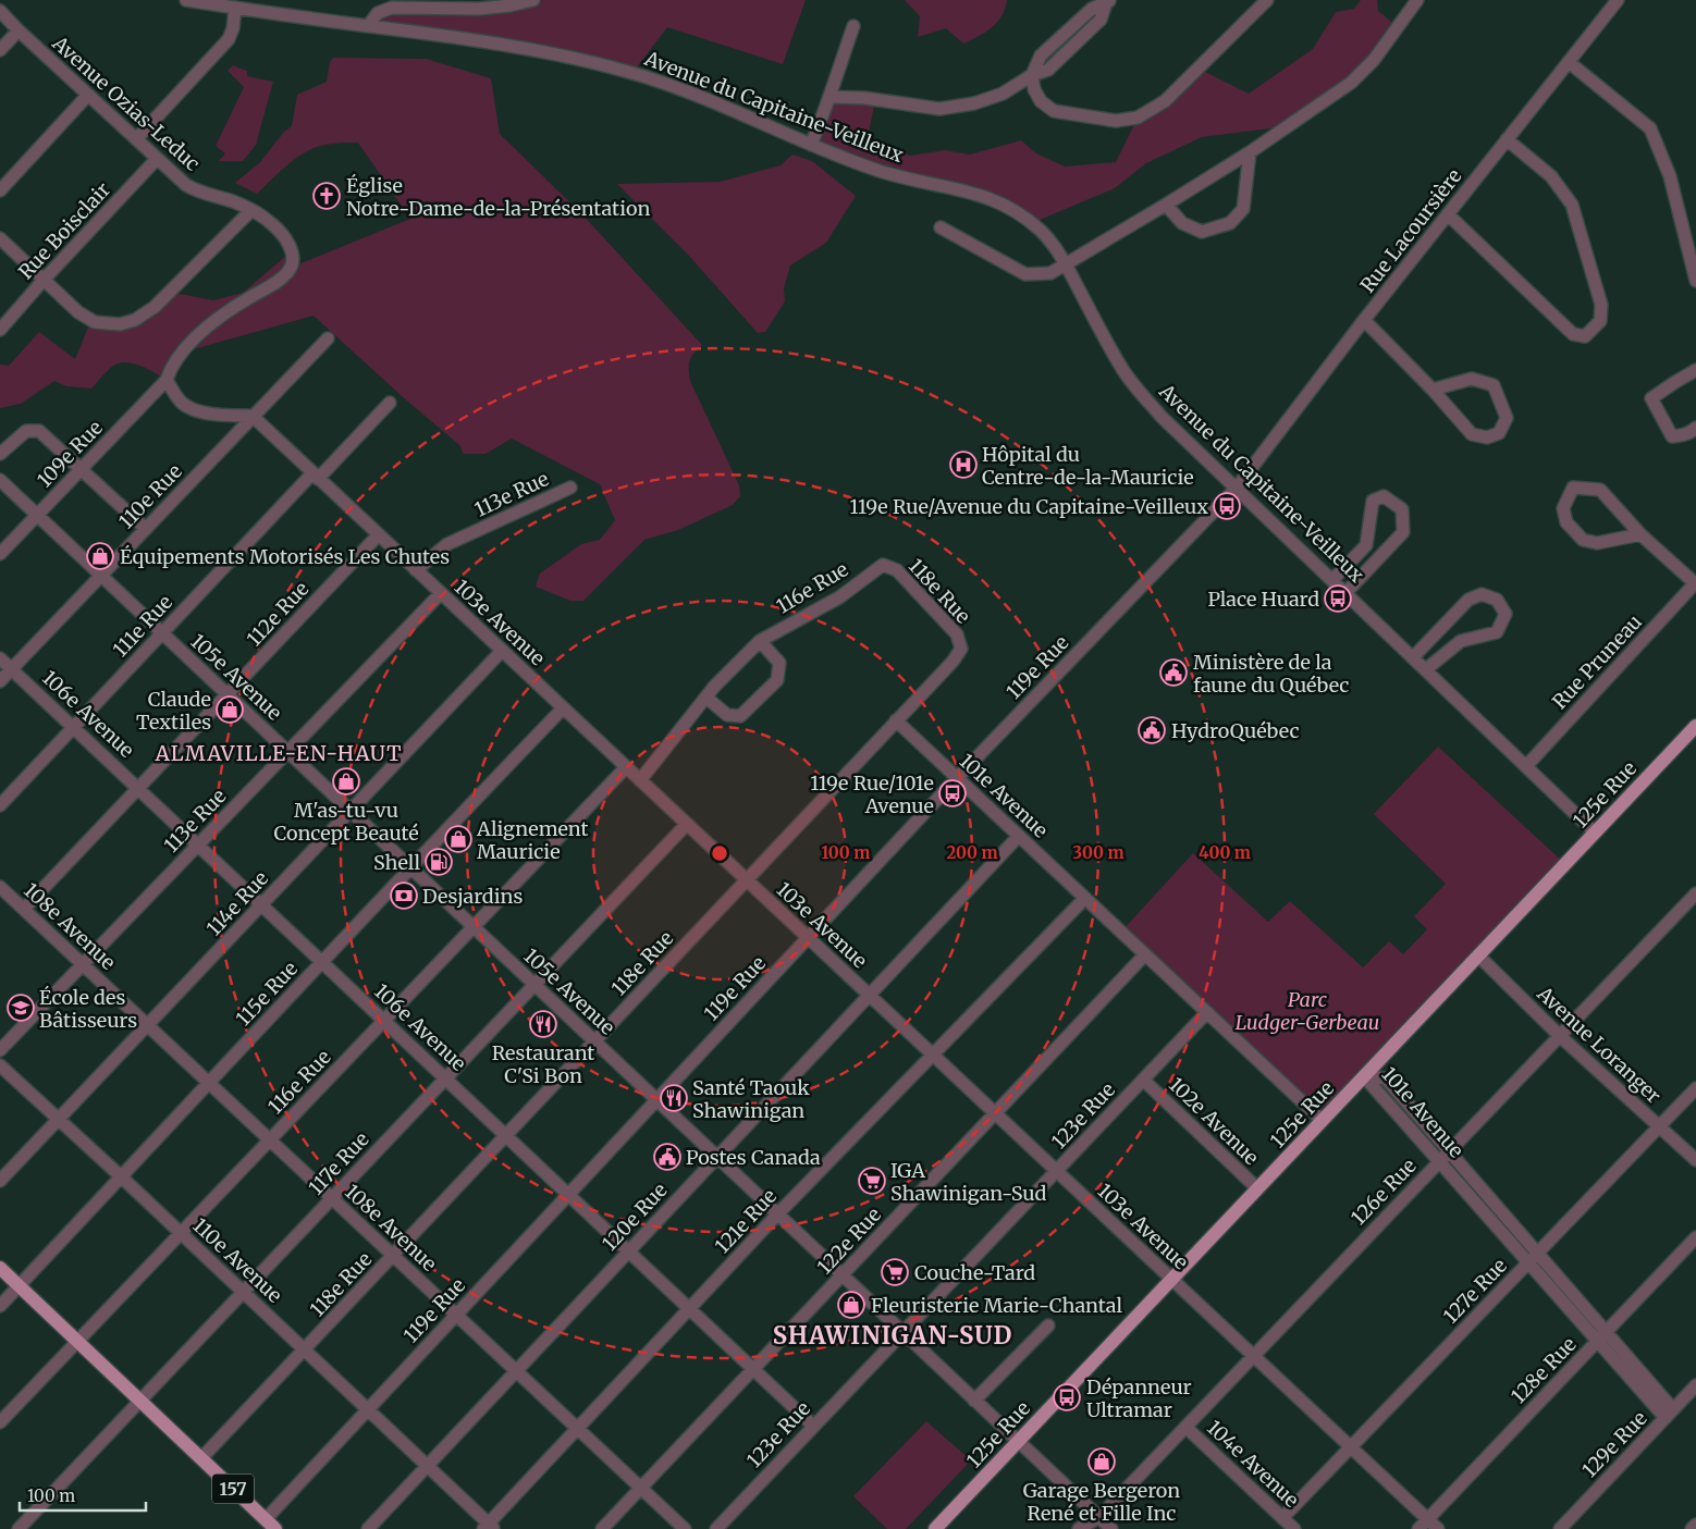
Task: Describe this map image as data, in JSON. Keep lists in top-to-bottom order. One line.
{"streets":{"main road":["125e Rue","157"],"street":["Avenue Ozias-Leduc","Avenue du Capitaine-Veilleux","Rue Boisclair","Rue Lacoursière","109e Rue","113e Rue","110e Rue","116e Rue","118e Rue","112e Rue","103e Avenue","111e Rue","Rue Pruneau","119e Rue","105e Avenue","106e Avenue","101e Avenue","114e Rue","108e Avenue","115e Rue","Avenue Loranger","123e Rue","102e Avenue","117e Rue","126e Rue","120e Rue","121e Rue","122e Rue","110e Avenue","127e Rue","128e Rue","129e Rue","104e Avenue"]},"crossings":[["Avenue Ozias-Leduc","Rue Boisclair"],["Avenue Ozias-Leduc","109e Rue"],["Avenue du Capitaine-Veilleux","Rue Lacoursière"],["Avenue du Capitaine-Veilleux","Rue Pruneau"],["Avenue du Capitaine-Veilleux","119e Rue"],["Avenue du Capitaine-Veilleux","125e Rue"],["Rue Lacoursière","119e Rue"],["109e Rue","105e Avenue"],["113e Rue","103e Avenue"],["113e Rue","105e Avenue"],["113e Rue","106e Avenue"],["113e Rue","108e Avenue"],["110e Rue","103e Avenue"],["110e Rue","105e Avenue"],["110e Rue","106e Avenue"],["116e Rue","118e Rue"],["116e Rue","103e Avenue"],["116e Rue","105e Avenue"],["116e Rue","106e Avenue"],["116e Rue","108e Avenue"],["116e Rue","110e Avenue"],["116e Rue","157"],["118e Rue","103e Avenue"],["118e Rue","105e Avenue"],["118e Rue","106e Avenue"],["118e Rue","101e Avenue"],["118e Rue","108e Avenue"],["118e Rue","110e Avenue"],["118e Rue","157"],["112e Rue","103e Avenue"],["112e Rue","105e Avenue"],["112e Rue","106e Avenue"],["112e Rue","108e Avenue"],["103e Avenue","111e Rue"],["103e Avenue","119e Rue"],["103e Avenue","125e Rue"],["103e Avenue","114e Rue"],["103e Avenue","115e Rue"],["103e Avenue","123e Rue"],["103e Avenue","117e Rue"],["103e Avenue","126e Rue"],["103e Avenue","120e Rue"],["103e Avenue","121e Rue"],["103e Avenue","122e Rue"],["103e Avenue","127e Rue"],["103e Avenue","128e Rue"],["111e Rue","105e Avenue"],["111e Rue","106e Avenue"],["119e Rue","105e Avenue"],["119e Rue","106e Avenue"],["119e Rue","101e Avenue"],["119e Rue","108e Avenue"],["119e Rue","110e Avenue"],["119e Rue","157"],["105e Avenue","125e Rue"],["105e Avenue","114e Rue"],["105e Avenue","115e Rue"],["105e Avenue","123e Rue"],["105e Avenue","117e Rue"],["105e Avenue","126e Rue"],["105e Avenue","120e Rue"],["105e Avenue","121e Rue"],["105e Avenue","122e Rue"],["106e Avenue","114e Rue"],["106e Avenue","115e Rue"],["106e Avenue","123e Rue"],["106e Avenue","117e Rue"],["106e Avenue","120e Rue"],["106e Avenue","121e Rue"],["106e Avenue","122e Rue"],["125e Rue","101e Avenue"],["125e Rue","Avenue Loranger"],["125e Rue","102e Avenue"],["101e Avenue","123e Rue"],["101e Avenue","126e Rue"],["101e Avenue","120e Rue"],["101e Avenue","121e Rue"],["101e Avenue","122e Rue"],["101e Avenue","127e Rue"],["101e Avenue","128e Rue"],["101e Avenue","129e Rue"],["114e Rue","108e Avenue"],["114e Rue","110e Avenue"],["108e Avenue","115e Rue"],["108e Avenue","117e Rue"],["108e Avenue","120e Rue"],["108e Avenue","121e Rue"],["108e Avenue","122e Rue"],["115e Rue","110e Avenue"],["115e Rue","157"],["Avenue Loranger","126e Rue"],["Avenue Loranger","127e Rue"],["123e Rue","102e Avenue"],["117e Rue","110e Avenue"],["117e Rue","157"],["126e Rue","104e Avenue"],["120e Rue","110e Avenue"],["121e Rue","110e Avenue"],["127e Rue","104e Avenue"]],"districts":["ALMAVILLE-EN-HAUT","SHAWINIGAN-SUD"],"parks":["Parc Ludger-Gerbeau"],"places":{"church":["Église Notre-Dame-de-la-Présentation"],"hospital":["Hôpital du Centre-de-la-Mauricie"],"bus stop":["119e Rue/Avenue du Capitaine-Veilleux","Place Huard","119e Rue/101e Avenue","Dépanneur Ultramar"],"shop":["Équipements Motorisés Les Chutes","Claude Textiles","M'as-tu-vu Concept Beauté","Alignement Mauricie","Fleuristerie Marie-Chantal","Garage Bergeron René et Fille Inc"],"public building":["Ministère de la faune du Québec","HydroQuébec","Postes Canada"],"fuel station":["Shell"],"bank":["Desjardins"],"school or university":["École des Bâtisseurs"],"restaurant":["Restaurant C'Si Bon","Santé Taouk Shawinigan"],"supermarket":["IGA Shawinigan-Sud","Couche-Tard"]},"scale_bar":"100 m","rings":["100 m","200 m","300 m","400 m"]}
